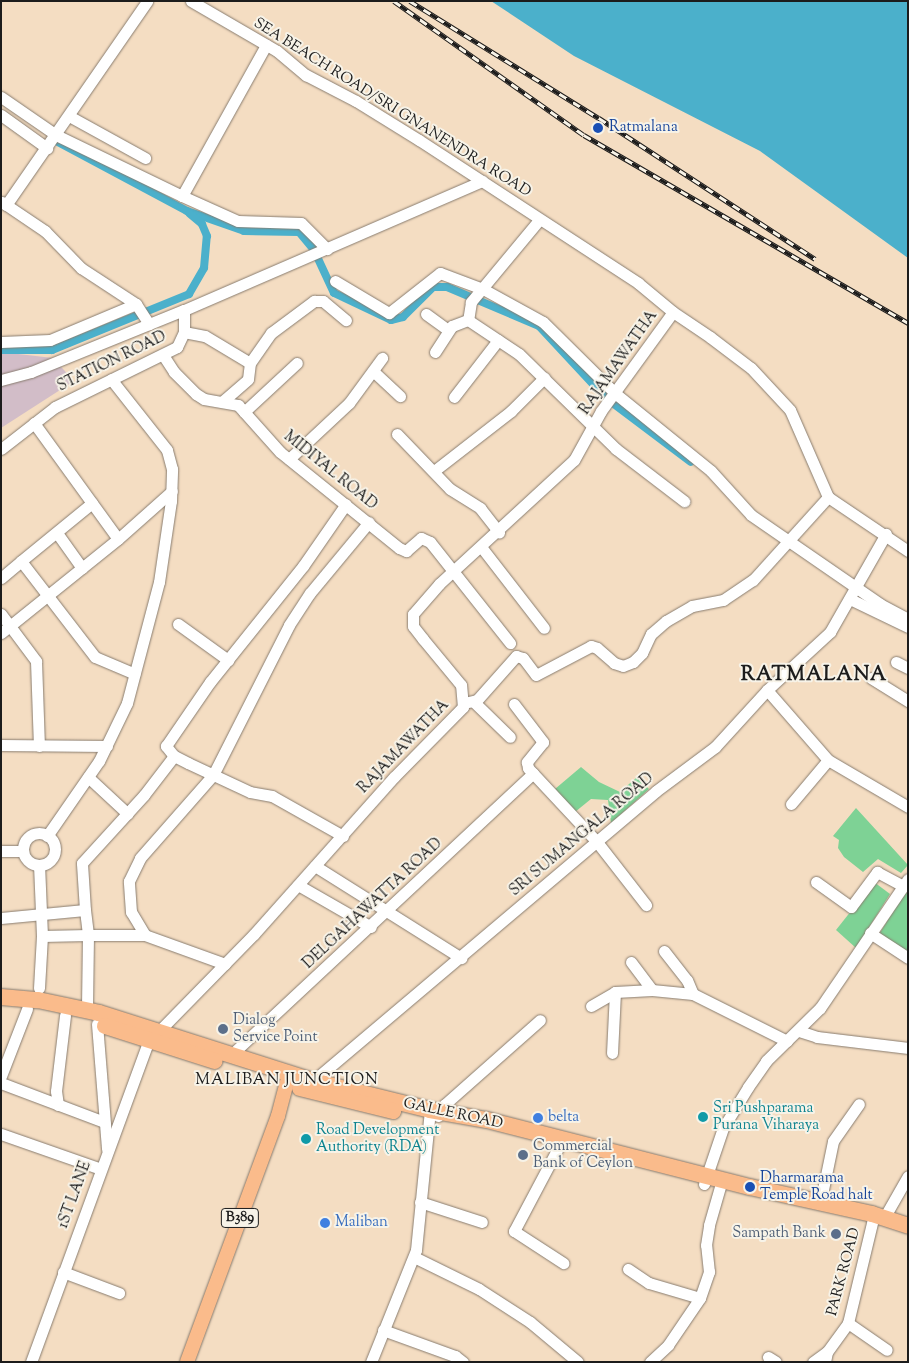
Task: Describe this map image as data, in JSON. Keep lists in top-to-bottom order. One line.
{"streets":{"highway":["GALLE ROAD"],"main road":["B389"],"street":["SEA BEACH ROAD/SRI GNANENDRA ROAD","STATION ROAD","RAJAMAWATHA","MIDIYAL ROAD","SRI SUMANGALA ROAD","DELGAHAWATTA ROAD","1ST LANE","PARK ROAD"]},"crossings":[["SEA BEACH ROAD/SRI GNANENDRA ROAD","RAJAMAWATHA"],["STATION ROAD","MIDIYAL ROAD"],["RAJAMAWATHA","MIDIYAL ROAD"],["RAJAMAWATHA","GALLE ROAD"],["RAJAMAWATHA","1ST LANE"],["SRI SUMANGALA ROAD","GALLE ROAD"],["DELGAHAWATTA ROAD","GALLE ROAD"],["GALLE ROAD","1ST LANE"],["GALLE ROAD","B389"],["GALLE ROAD","PARK ROAD"]],"districts":["RATMALANA","MALIBAN JUNCTION"],"places":["Ratmalana","Dialog Service Point","Sri Pushparama Purana Viharaya","belta","Road Development Authority (RDA)","Commercial Bank of Ceylon","Dharmarama Temple Road halt","Maliban","Sampath Bank"]}
